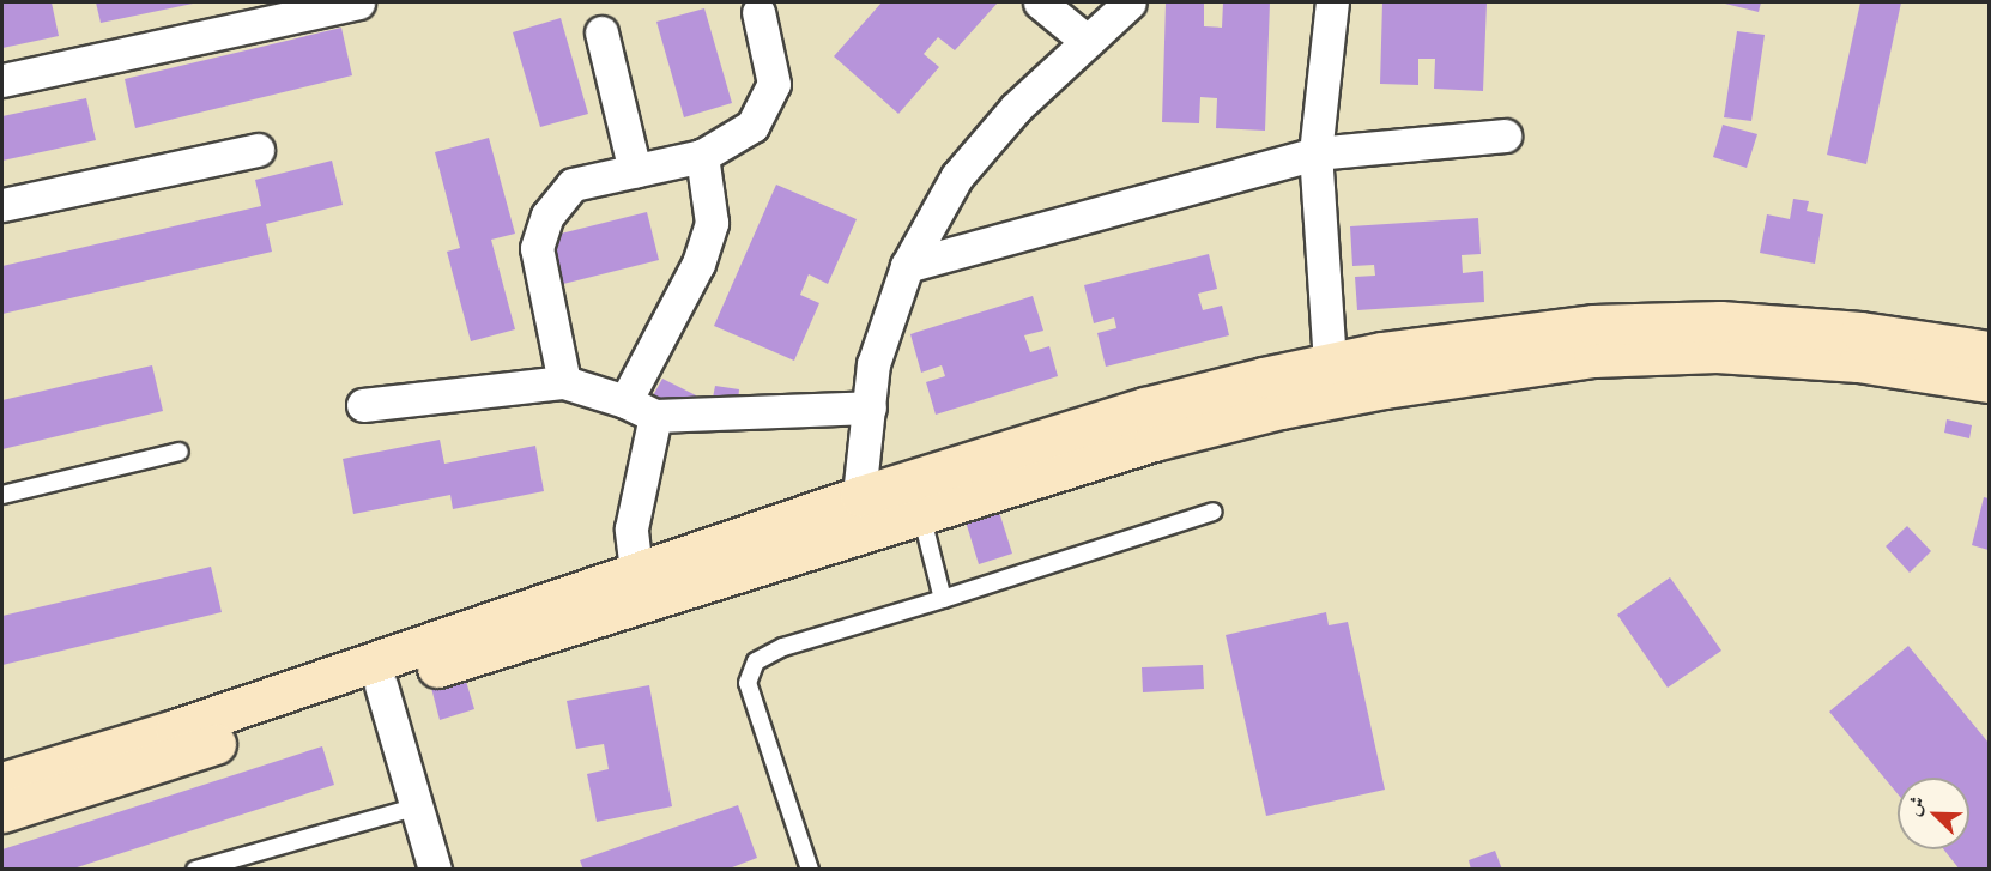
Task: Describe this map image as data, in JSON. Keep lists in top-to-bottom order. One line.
{"north":"top left"}
